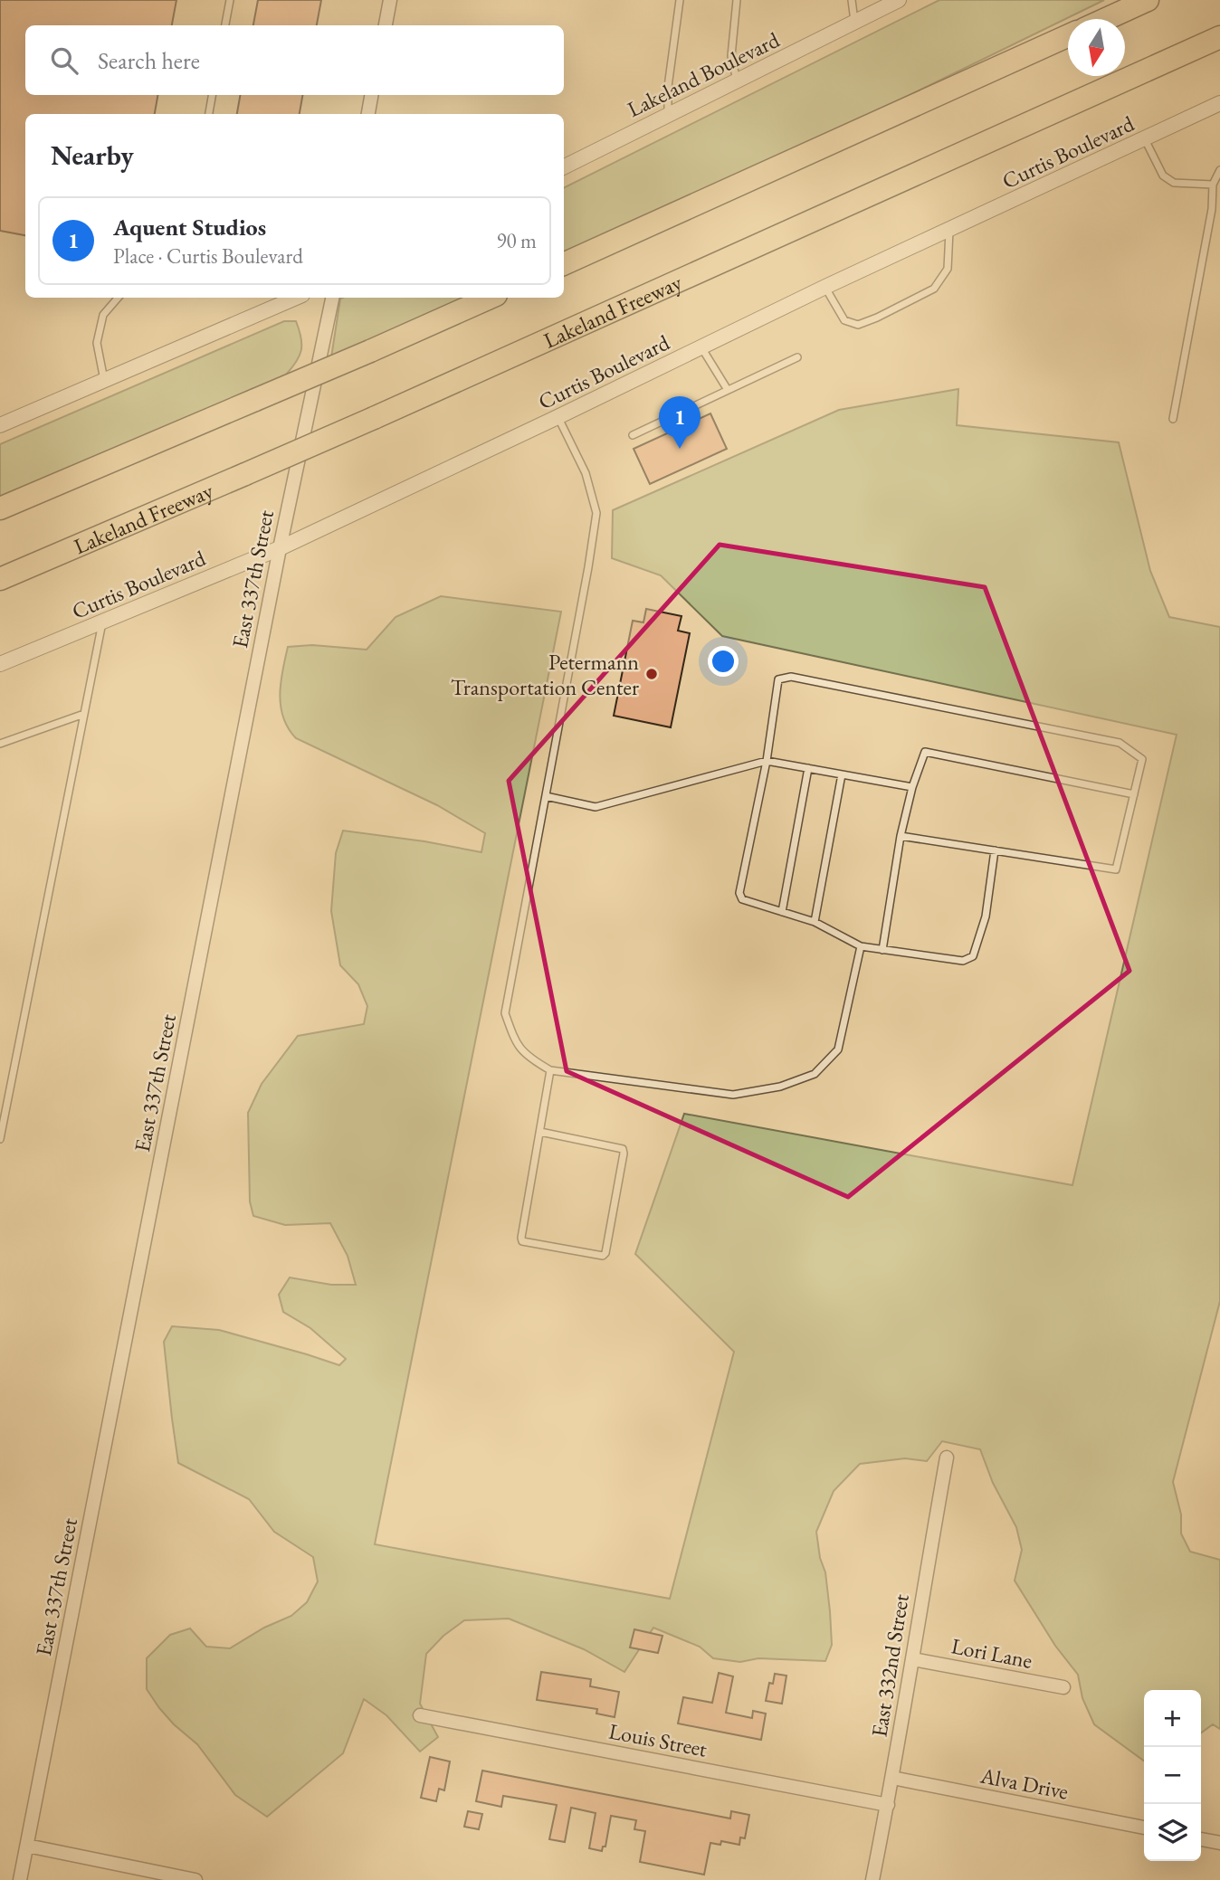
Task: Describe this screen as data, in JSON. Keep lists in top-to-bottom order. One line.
{"streets":{"highway":["Lakeland Freeway"],"street":["Lakeland Boulevard","Curtis Boulevard","East 337th Street","Lori Lane","East 332nd Street","Louis Street","Alva Drive"]},"crossings":[["Curtis Boulevard","East 337th Street"],["Lori Lane","East 332nd Street"],["East 332nd Street","Louis Street"],["East 332nd Street","Alva Drive"]],"places":["Petermann Transportation Center"],"north":"bottom","page":{"search":"Search here","heading":"Nearby","list":[{"mark":"1","name":"Aquent Studios","note":"Place · Curtis Boulevard","value":"90 m"}],"pins":"1","map_buttons":["+","−"]}}
